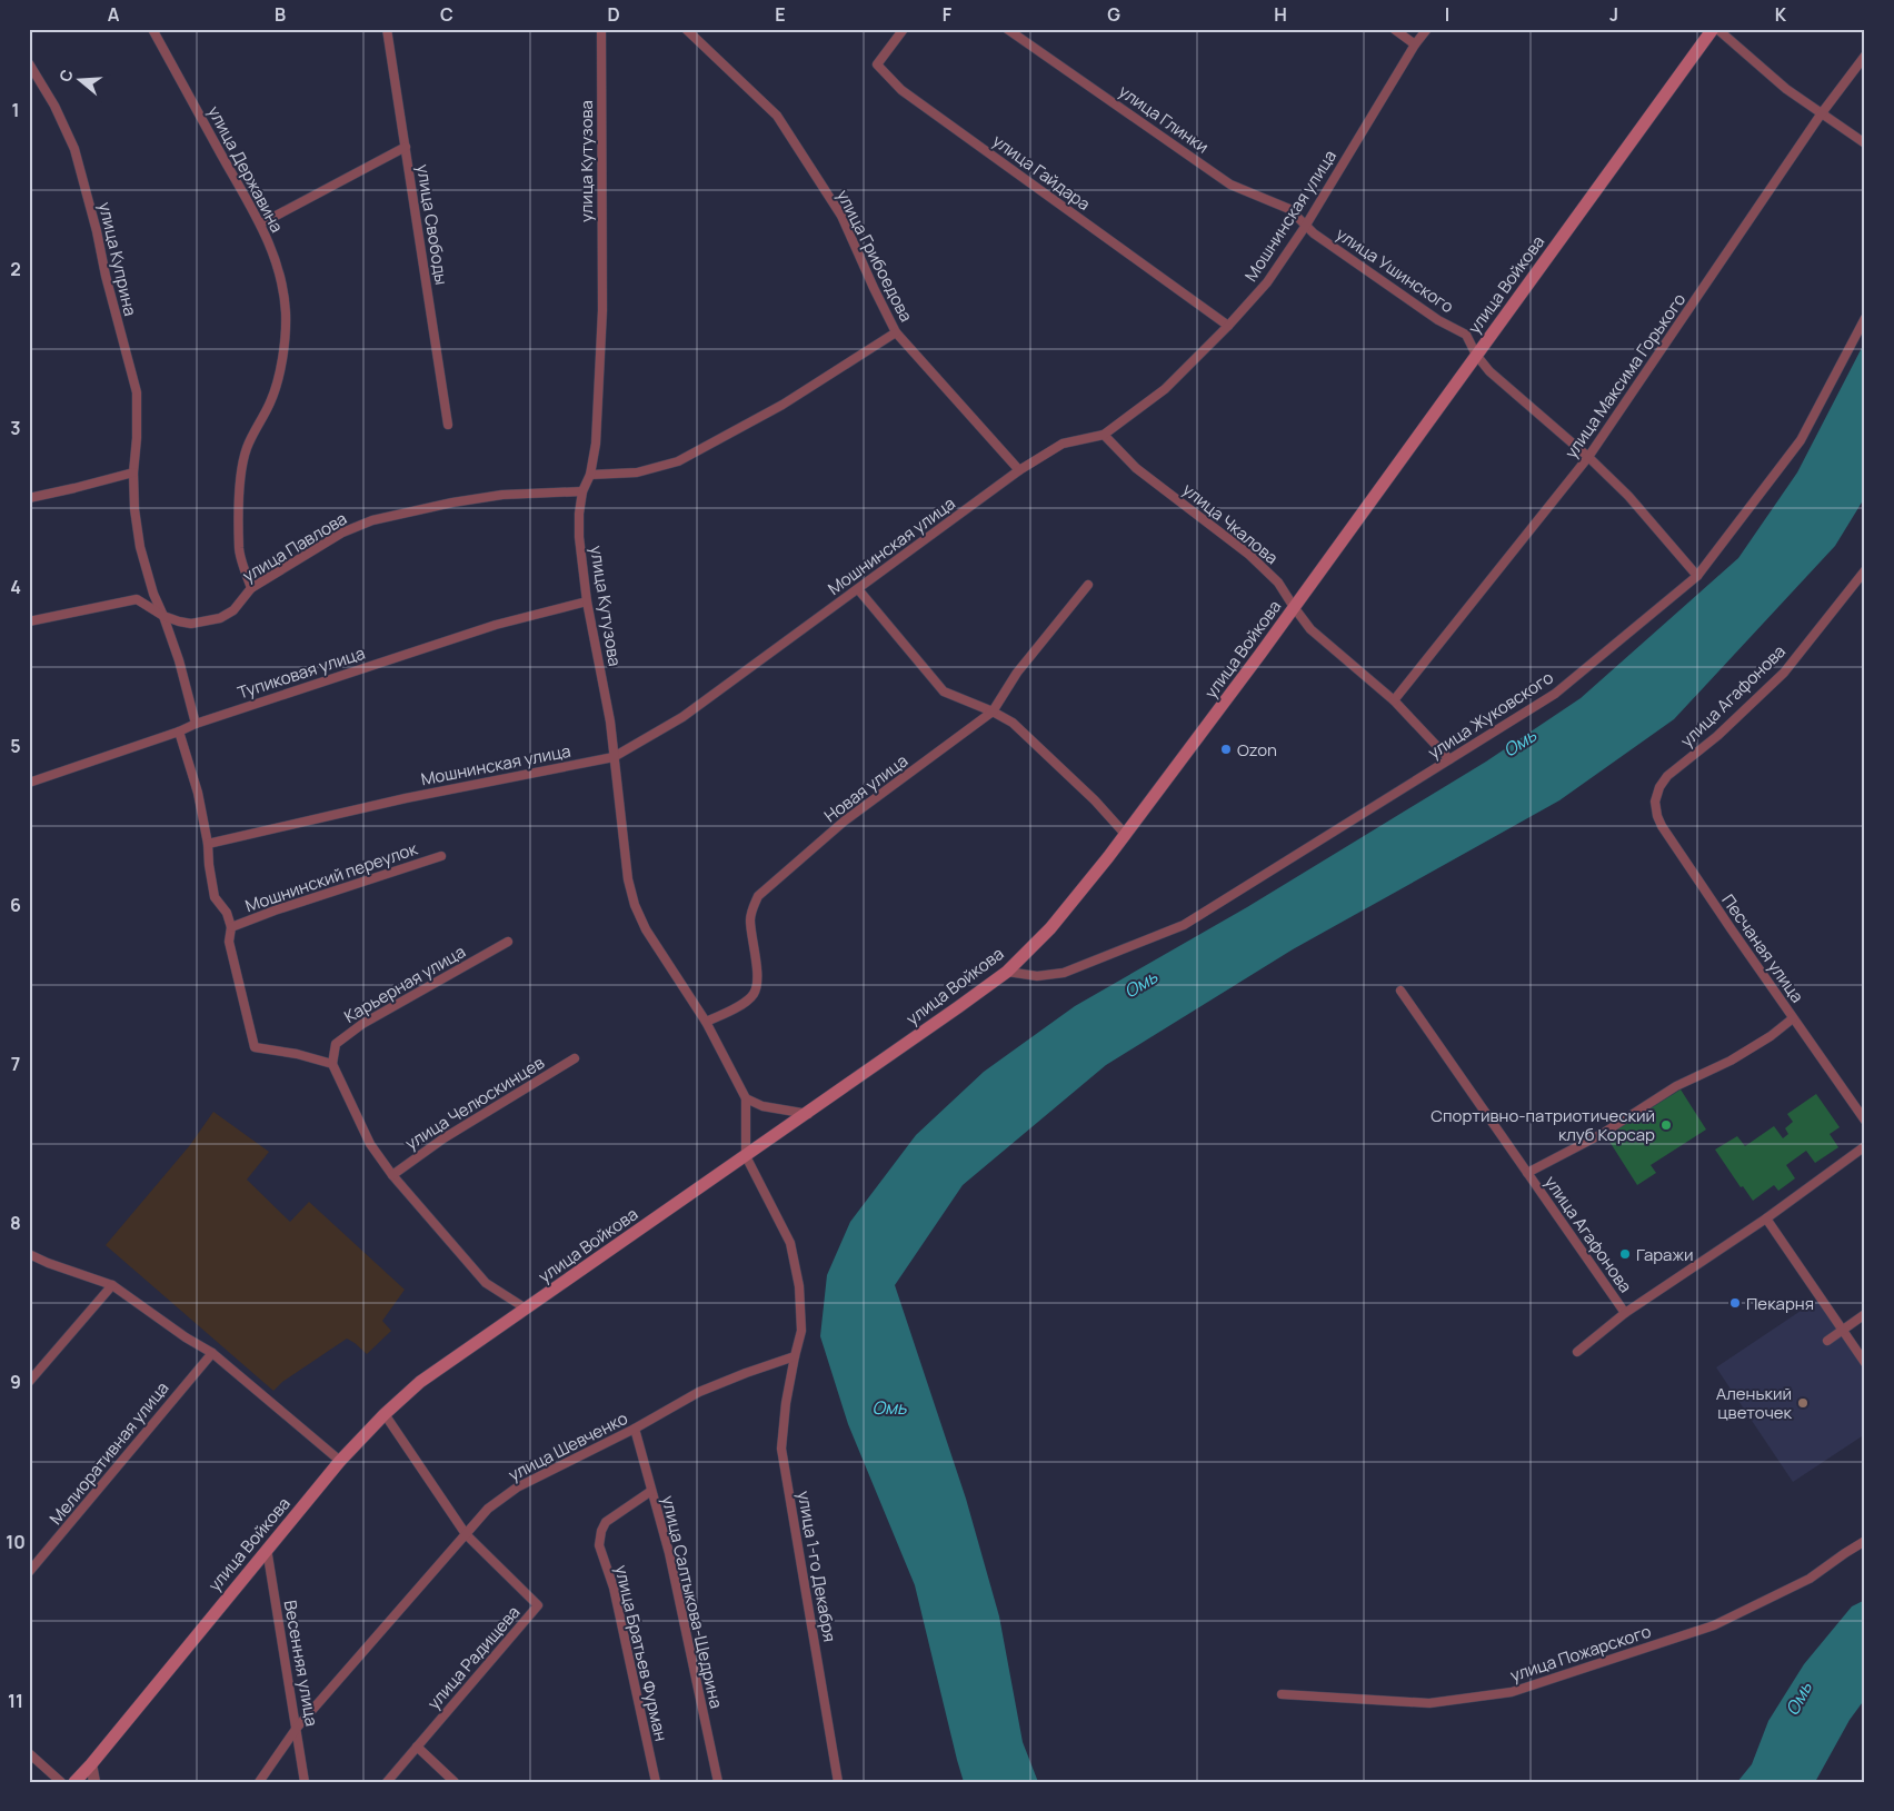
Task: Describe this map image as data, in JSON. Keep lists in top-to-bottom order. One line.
{"streets":{"main road":["улица Войкова"],"street":["улица Глинки","улица Кутузова","улица Державина","улица Гайдара","Мошнинская улица","улица Свободы","улица Грибоедова","улица Куприна","улица Ушинского","улица Максима Горького","улица Чкалова","улица Павлова","Тупиковая улица","улица Агафонова","улица Жуковского","Новая улица","Мошнинский переулок","Песчаная улица","Карьерная улица","улица Челюскинцев","улица Шевченко","Мелиоративная улица","улица 1-го Декабря","улица Салтыкова-Щедрина","улица Братьев Фурман","улица Пожарского","улица Радищева","Весенняя улица"]},"crossings":[["улица Глинки","Мошнинская улица"],["улица Глинки","улица Ушинского"],["улица Кутузова","Мошнинская улица"],["улица Кутузова","улица Войкова"],["улица Кутузова","улица Павлова"],["улица Кутузова","Тупиковая улица"],["улица Кутузова","Новая улица"],["улица Державина","улица Павлова"],["улица Гайдара","Мошнинская улица"],["Мошнинская улица","улица Грибоедова"],["Мошнинская улица","улица Ушинского"],["Мошнинская улица","улица Чкалова"],["улица Куприна","улица Павлова"],["улица Куприна","Тупиковая улица"],["улица Ушинского","улица Войкова"],["улица Ушинского","улица Максима Горького"],["улица Ушинского","улица Жуковского"],["улица Войкова","улица Чкалова"],["улица Войкова","улица Жуковского"],["улица Войкова","Весенняя улица"],["улица Максима Горького","улица Чкалова"],["улица Чкалова","улица Жуковского"],["улица Агафонова","Песчаная улица"],["улица Шевченко","улица 1-го Декабря"],["улица Шевченко","улица Салтыкова-Щедрина"],["улица Шевченко","улица Радищева"],["улица Шевченко","Весенняя улица"],["улица Салтыкова-Щедрина","улица Братьев Фурман"]],"water":["Омь"],"places":["Ozon","Спортивно-патриотический клуб Корсар","Гаражи","Пекарня","Аленький цветочек"],"north":"left","grid":{"columns":["A","B","C","D","E","F","G","H","I","J","K"],"rows":["1","2","3","4","5","6","7","8","9","10","11"]}}
